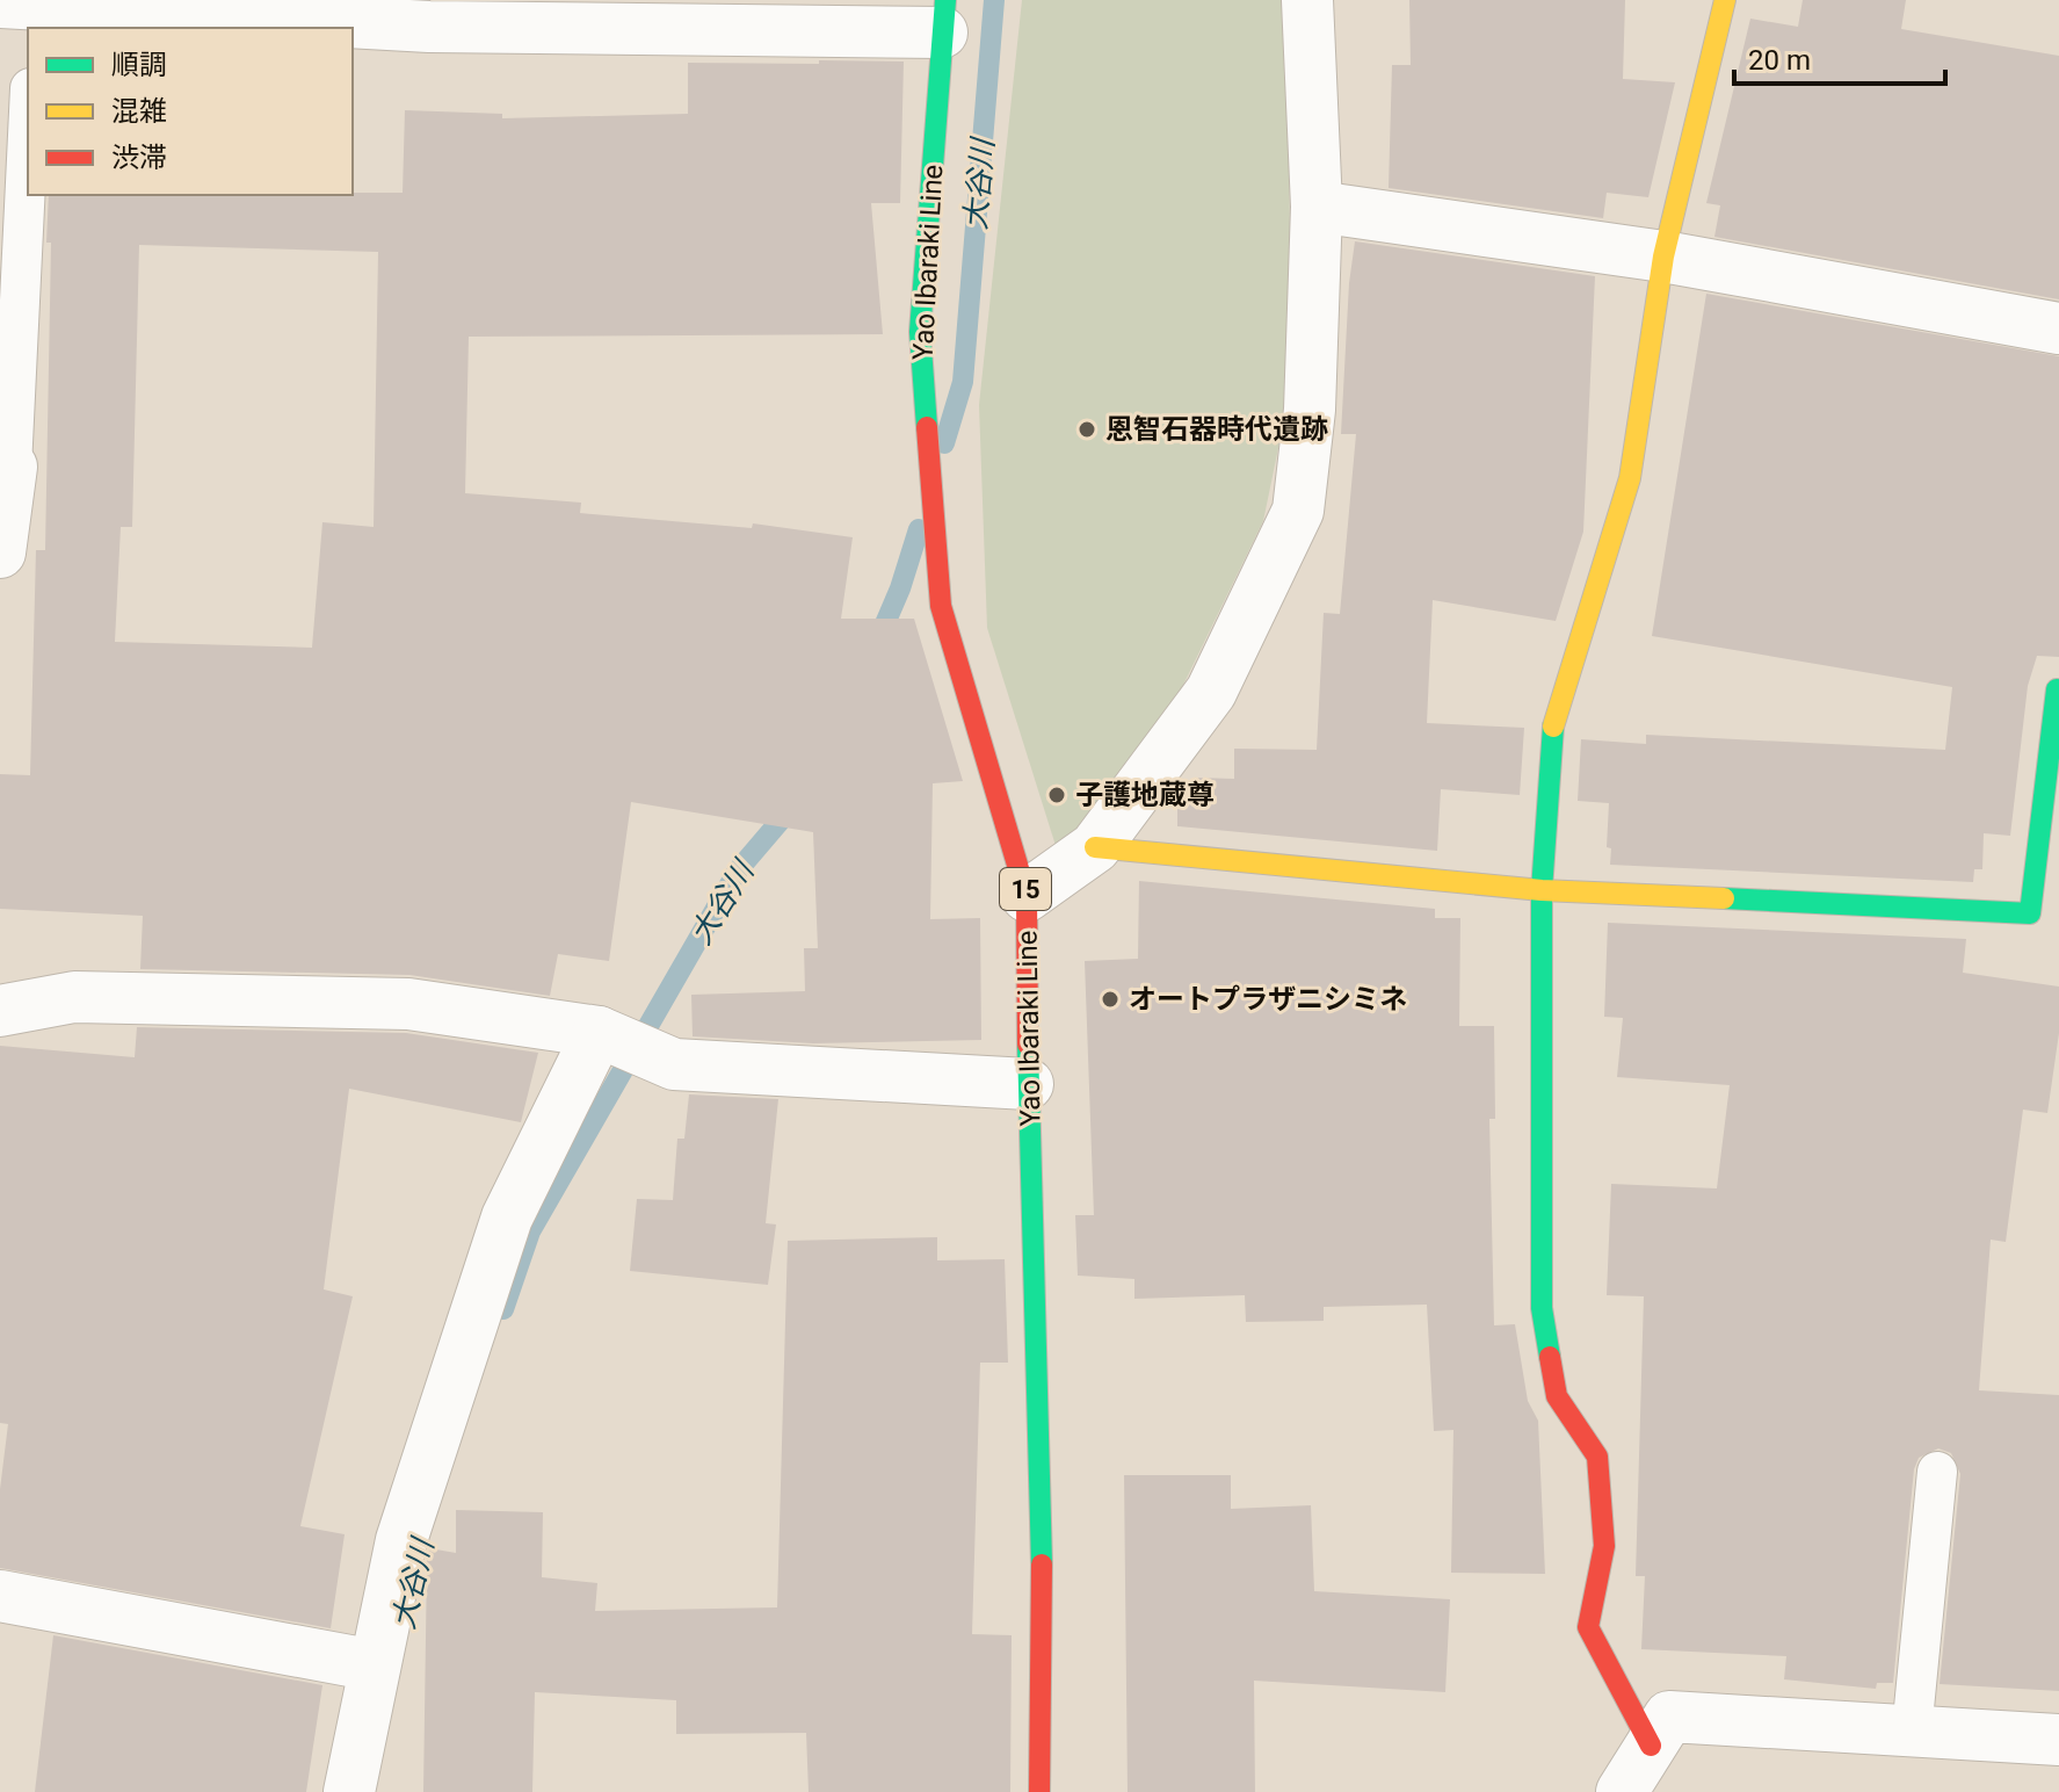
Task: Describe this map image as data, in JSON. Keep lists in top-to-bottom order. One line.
{"streets":{"street":["Yao Ibaraki Line","15"]},"water":["大谷川"],"places":["恩智石器時代遺跡","子護地蔵尊","オートプラザニシミネ"],"legend":["順調","混雑","渋滞"],"scale_bar":"20 m"}
